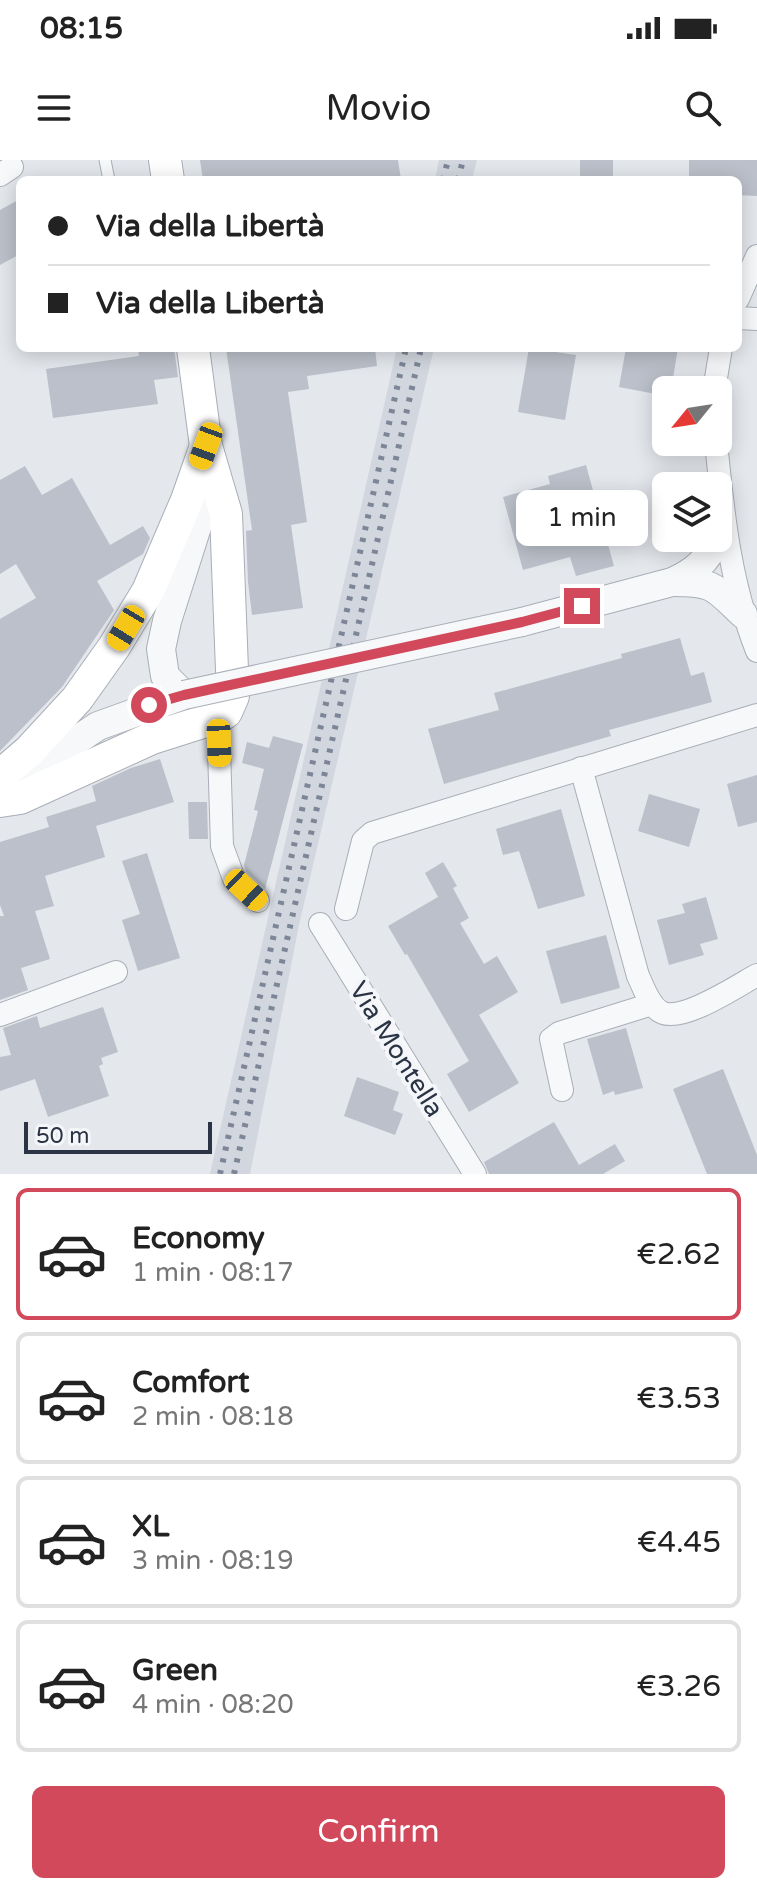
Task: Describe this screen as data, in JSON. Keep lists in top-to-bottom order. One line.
{"streets":{"street":["Via Montella"]},"scale_bar":"50 m","north":"bottom left","page":{"status":"08:15","header":"Movio","banner":["Via della Libertà","Via della Libertà"],"bubble":"1 min","scale":"50 m","list":[{"name":"Economy","note":"1 min · 08:17","value":"€2.62"},{"name":"Comfort","note":"2 min · 08:18","value":"€3.53"},{"name":"XL","note":"3 min · 08:19","value":"€4.45"},{"name":"Green","note":"4 min · 08:20","value":"€3.26"}],"buttons":"Confirm"}}
